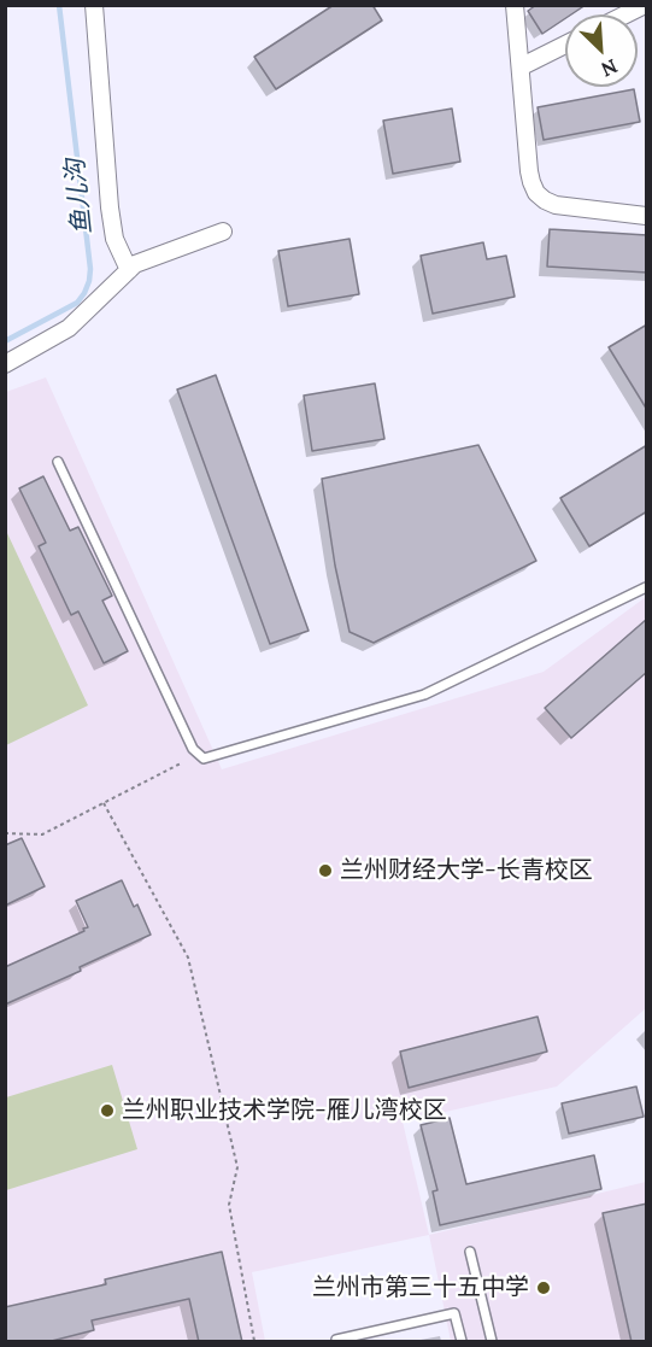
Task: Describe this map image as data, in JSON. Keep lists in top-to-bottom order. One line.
{"water":["鱼儿沟"],"places":["兰州财经大学-长青校区","兰州职业技术学院-雁儿湾校区","兰州市第三十五中学"],"north":"bottom right"}
